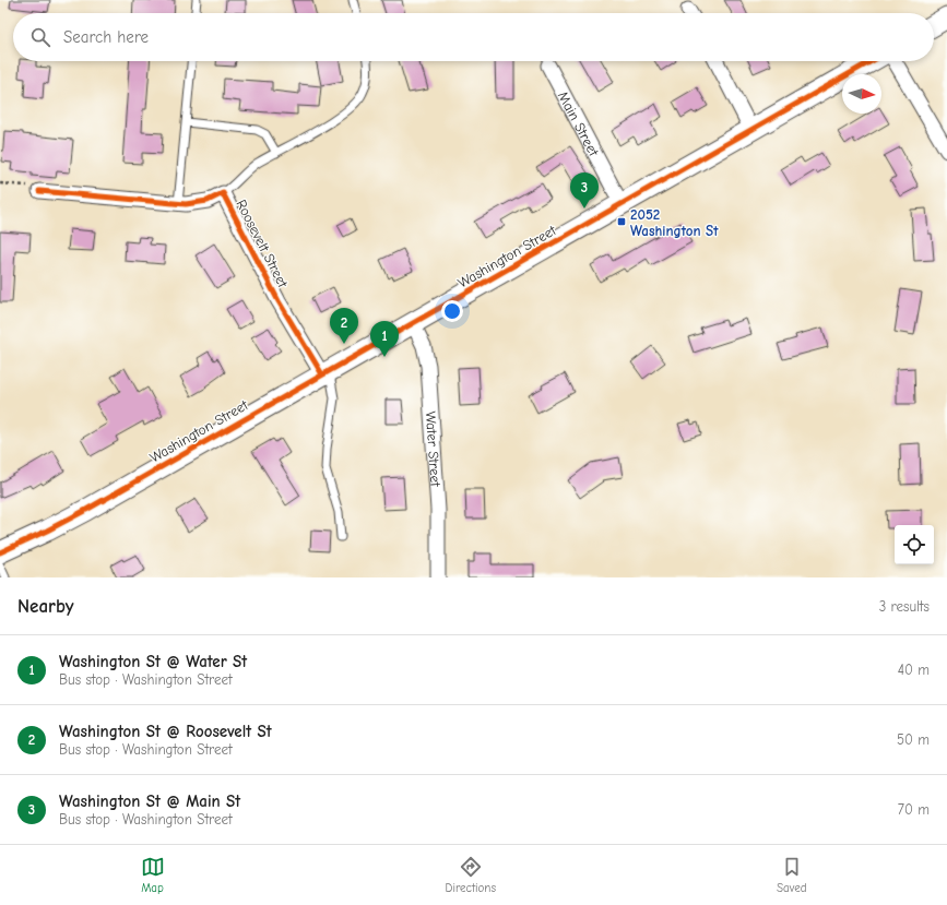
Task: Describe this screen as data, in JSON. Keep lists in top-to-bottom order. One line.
{"streets":{"main road":["Washington Street"],"street":["Main Street","Roosevelt Street","Water Street"]},"crossings":[["Main Street","Washington Street"],["Roosevelt Street","Washington Street"],["Washington Street","Water Street"]],"places":{"transit":["2052 Washington St"]},"north":"right","page":{"search":"Search here","pins":["3","2","1"],"heading":["Nearby","3 results"],"list":[{"mark":"1","name":"Washington St @ Water St","note":"Bus stop · Washington Street","value":"40 m"},{"mark":"2","name":"Washington St @ Roosevelt St","note":"Bus stop · Washington Street","value":"50 m"},{"mark":"3","name":"Washington St @ Main St","note":"Bus stop · Washington Street","value":"70 m"}],"nav":["Map","Directions","Saved"]}}
